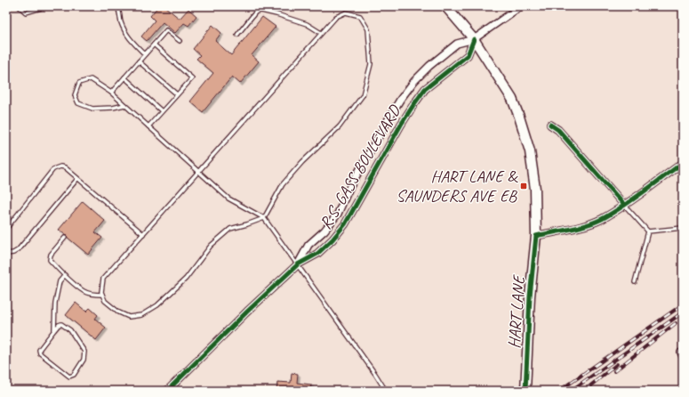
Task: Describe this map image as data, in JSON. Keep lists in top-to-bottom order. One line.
{"streets":{"main road":["HART LANE"],"street":["R.S. GASS BOULEVARD"]},"crossings":[["R.S. GASS BOULEVARD","HART LANE"]],"places":{"transit":["HART LANE & SAUNDERS AVE EB"]}}
